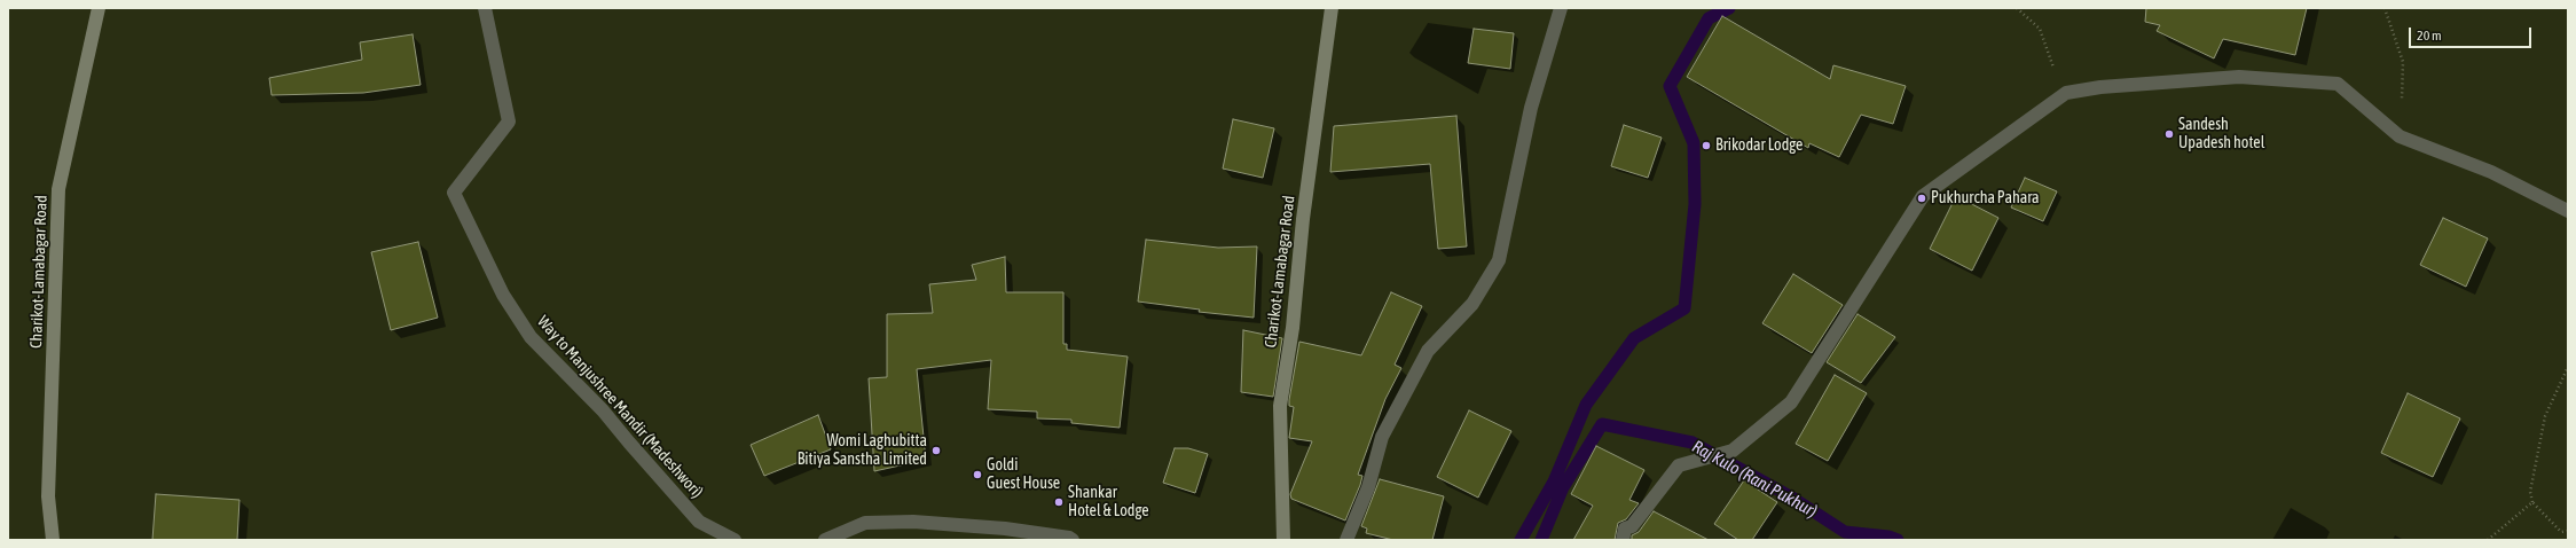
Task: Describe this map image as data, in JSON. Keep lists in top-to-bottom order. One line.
{"streets":{"main road":["Charikot-Lamabagar Road"],"street":["Way to Manjushree Mandir (Madeshwori)"]},"water":["Raj Kulo (Rani Pukhur)"],"places":["Sandesh Upadesh hotel","Brikodar Lodge","Pukhurcha Pahara","Womi Laghubitta Bitiya Sanstha Limited","Goldi Guest House","Shankar Hotel & Lodge"],"scale_bar":"20 m"}
